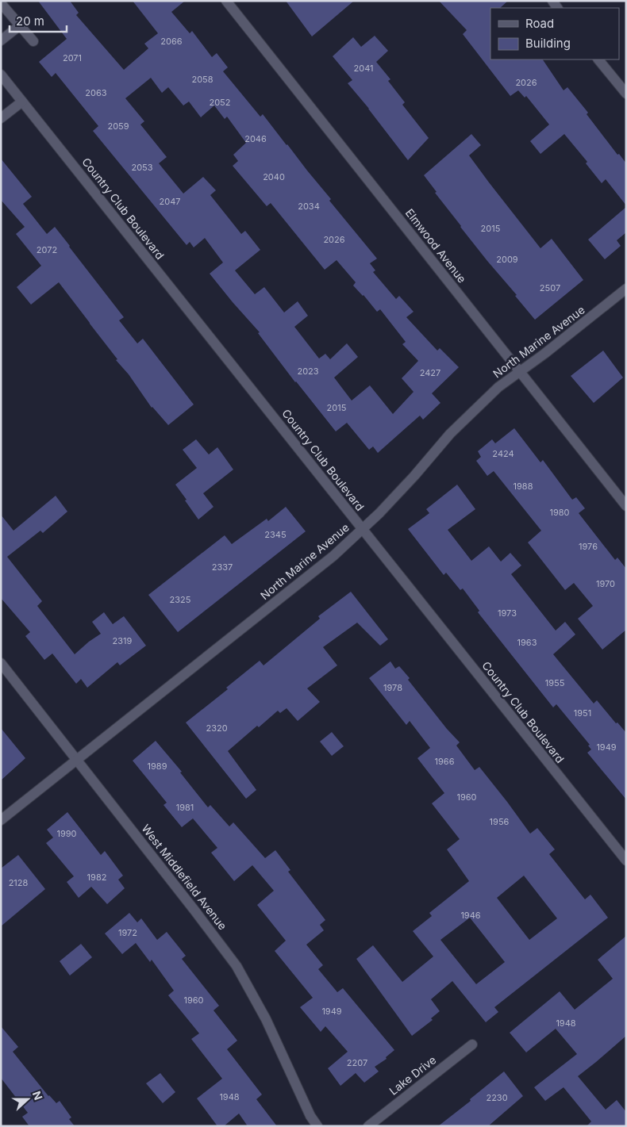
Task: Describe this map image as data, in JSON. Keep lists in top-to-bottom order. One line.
{"streets":{"street":["Country Club Boulevard","Elmwood Avenue","North Marine Avenue","West Middlefield Avenue","Lake Drive"]},"crossings":[["Country Club Boulevard","North Marine Avenue"],["Elmwood Avenue","North Marine Avenue"],["North Marine Avenue","West Middlefield Avenue"]],"house_numbers":["2066","2071","2041","2058","2026","2063","2052","2059","2046","2053","2040","2047","2034","2015","2026","2072","2009","2507","2023","2427","2015","2424","1988","1980","2345","1976","2337","1970","2325","1973","2319","1963","1955","1978","1951","2320","1949","1966","1989","1960","1981","1956","1990","1982","2128","1946","1972","1960","1949","1948","2207","1948","2230"],"legend":["Road","Building"],"scale_bar":"20 m","north":"right"}
